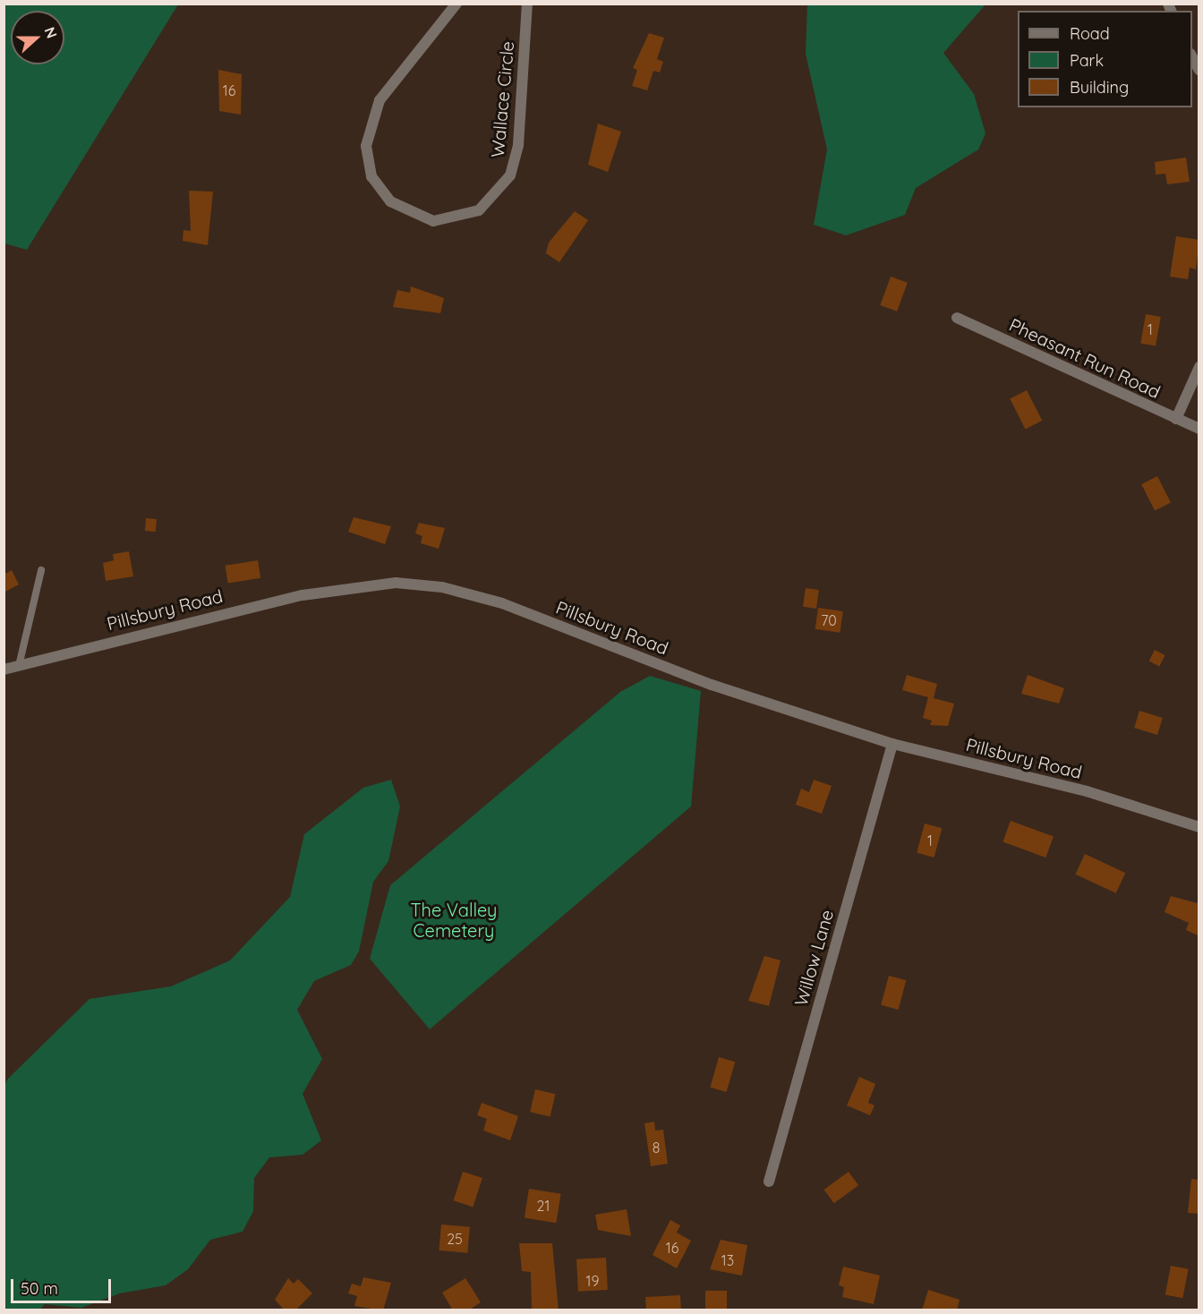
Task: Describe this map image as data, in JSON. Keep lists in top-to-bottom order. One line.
{"streets":{"street":["Wallace Circle","Pheasant Run Road","Pillsbury Road","Willow Lane"]},"crossings":[["Pillsbury Road","Willow Lane"]],"parks":["The Valley Cemetery"],"house_numbers":["16","1","70","1","8","21","25","16","13","19"],"legend":["Road","Park","Building"],"scale_bar":"50 m","north":"right"}
